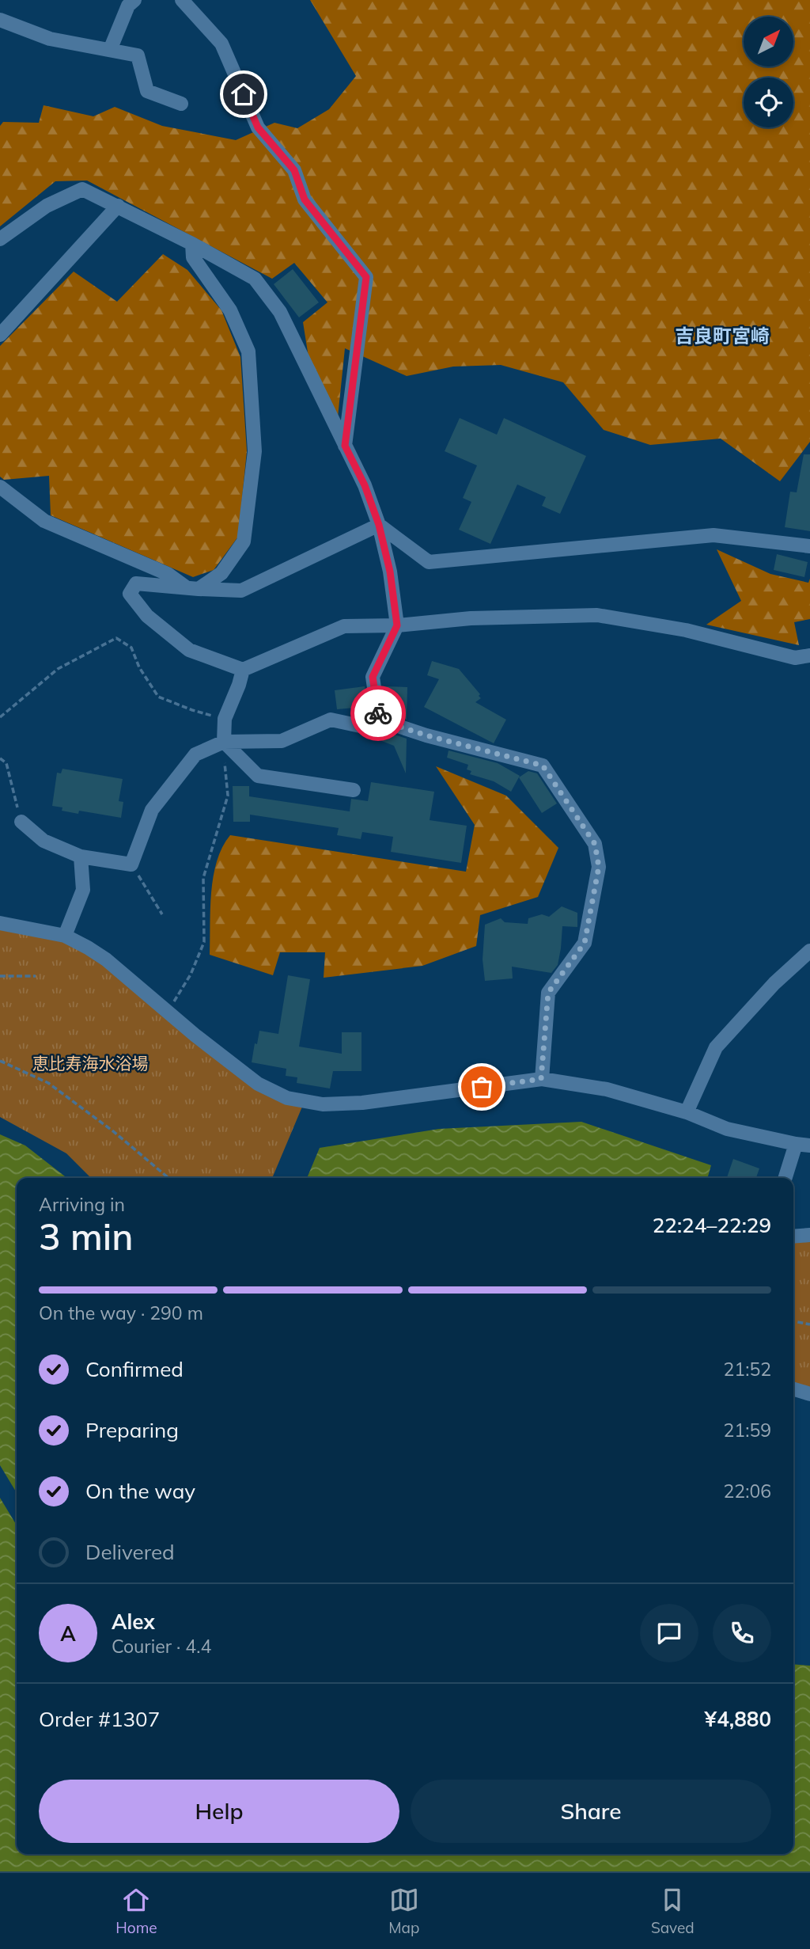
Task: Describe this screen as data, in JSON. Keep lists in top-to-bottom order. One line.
{"districts":["吉良町宮崎"],"parks":["恵比寿海水浴場"],"north":"top right","page":{"heading":["3 min","Arriving in","22:24–22:29"],"panel":["Alex","Courier · 4.4","Order #1307","¥4,880"],"bar":"On the way · 290 m","list":[["Confirmed","21:52"],["Preparing","21:59"],["On the way","22:06"],"Delivered"],"round":"A","buttons":["Help","Share"],"tabs":["Home","Map","Saved"]}}
